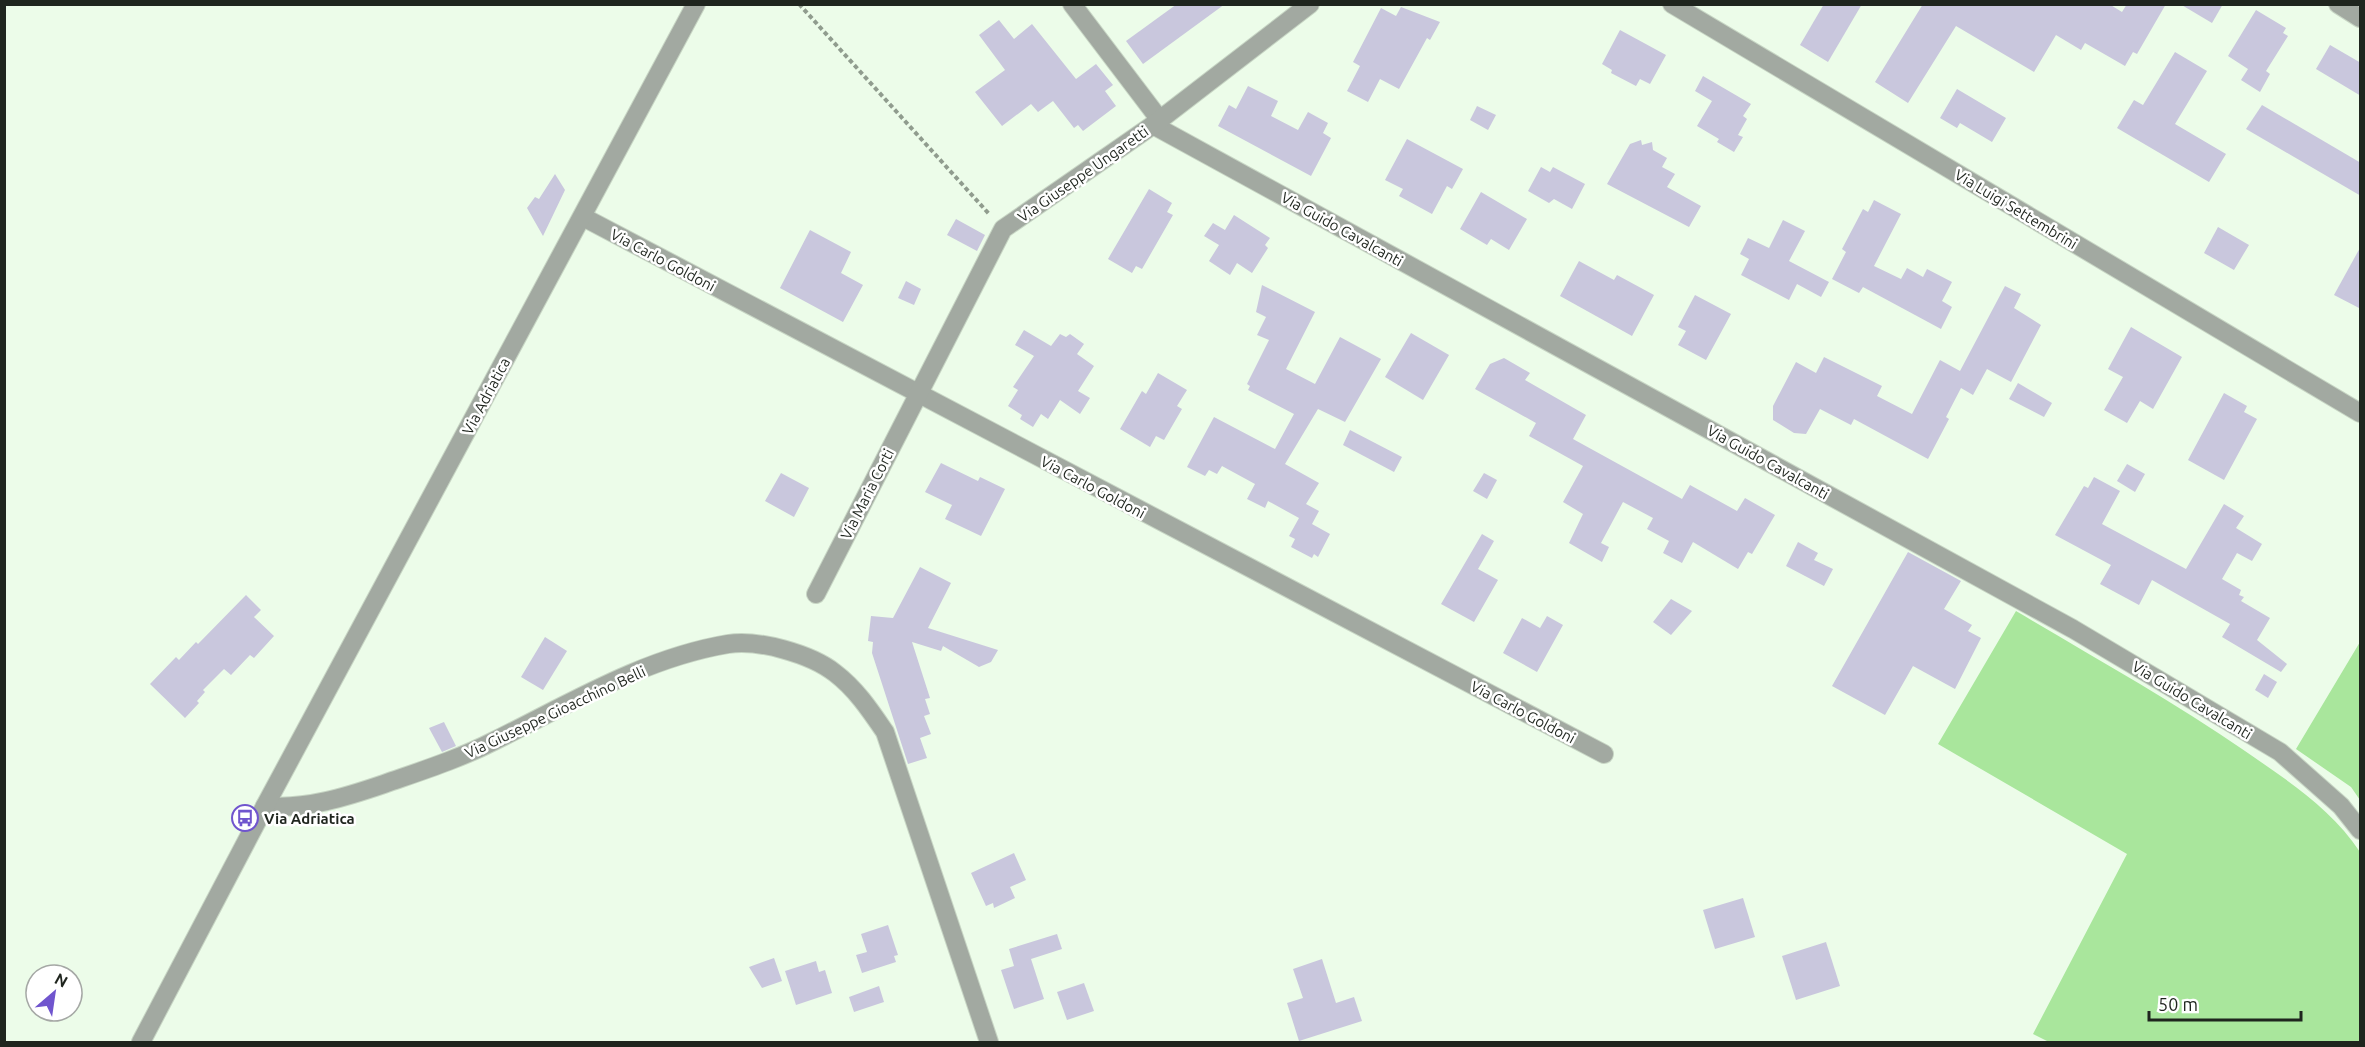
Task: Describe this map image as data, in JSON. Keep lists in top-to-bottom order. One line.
{"streets":{"street":["Via Giuseppe Ungaretti","Via Luigi Settembrini","Via Guido Cavalcanti","Via Carlo Goldoni","Via Adriatica","Via Maria Corti","Via Giuseppe Gioacchino Belli"]},"crossings":[["Via Giuseppe Ungaretti","Via Guido Cavalcanti"],["Via Giuseppe Ungaretti","Via Carlo Goldoni"],["Via Giuseppe Ungaretti","Via Maria Corti"],["Via Carlo Goldoni","Via Adriatica"],["Via Carlo Goldoni","Via Maria Corti"],["Via Adriatica","Via Giuseppe Gioacchino Belli"]],"places":{"bus stop":["Via Adriatica"]},"scale_bar":"50 m","north":"top right"}
